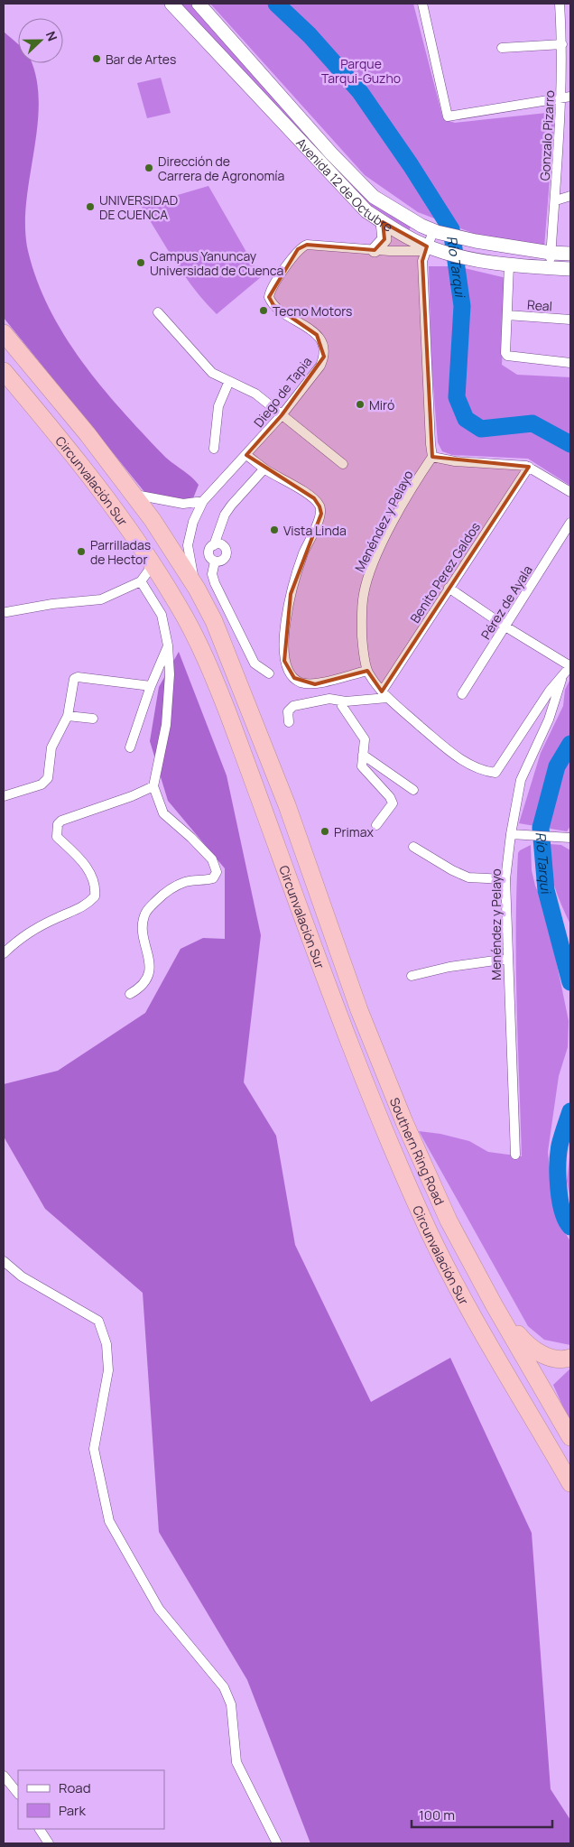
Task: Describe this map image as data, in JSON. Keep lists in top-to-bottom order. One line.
{"streets":{"highway":["Circunvalación Sur","Southern Ring Road"],"main road":["Avenida 12 de Octubre"],"street":["Gonzalo Pizarro","Real","Diego de Tapia","Menéndez y Pelayo","Benito Perez Galdos","Pérez de Ayala"]},"crossings":[["Gonzalo Pizarro","Avenida 12 de Octubre"],["Avenida 12 de Octubre","Diego de Tapia"],["Diego de Tapia","Circunvalación Sur"],["Diego de Tapia","Southern Ring Road"],["Circunvalación Sur","Southern Ring Road"],["Menéndez y Pelayo","Benito Perez Galdos"]],"water":["Río Tarqui"],"parks":["Parque Tarqui-Guzho"],"places":["Bar de Artes","Dirección de Carrera de Agronomía","UNIVERSIDAD DE CUENCA","Campus Yanuncay Universidad de Cuenca","Tecno Motors","Miró","Vista Linda","Parrilladas de Hector","Primax"],"legend":["Road","Park"],"scale_bar":"100 m","north":"right"}
